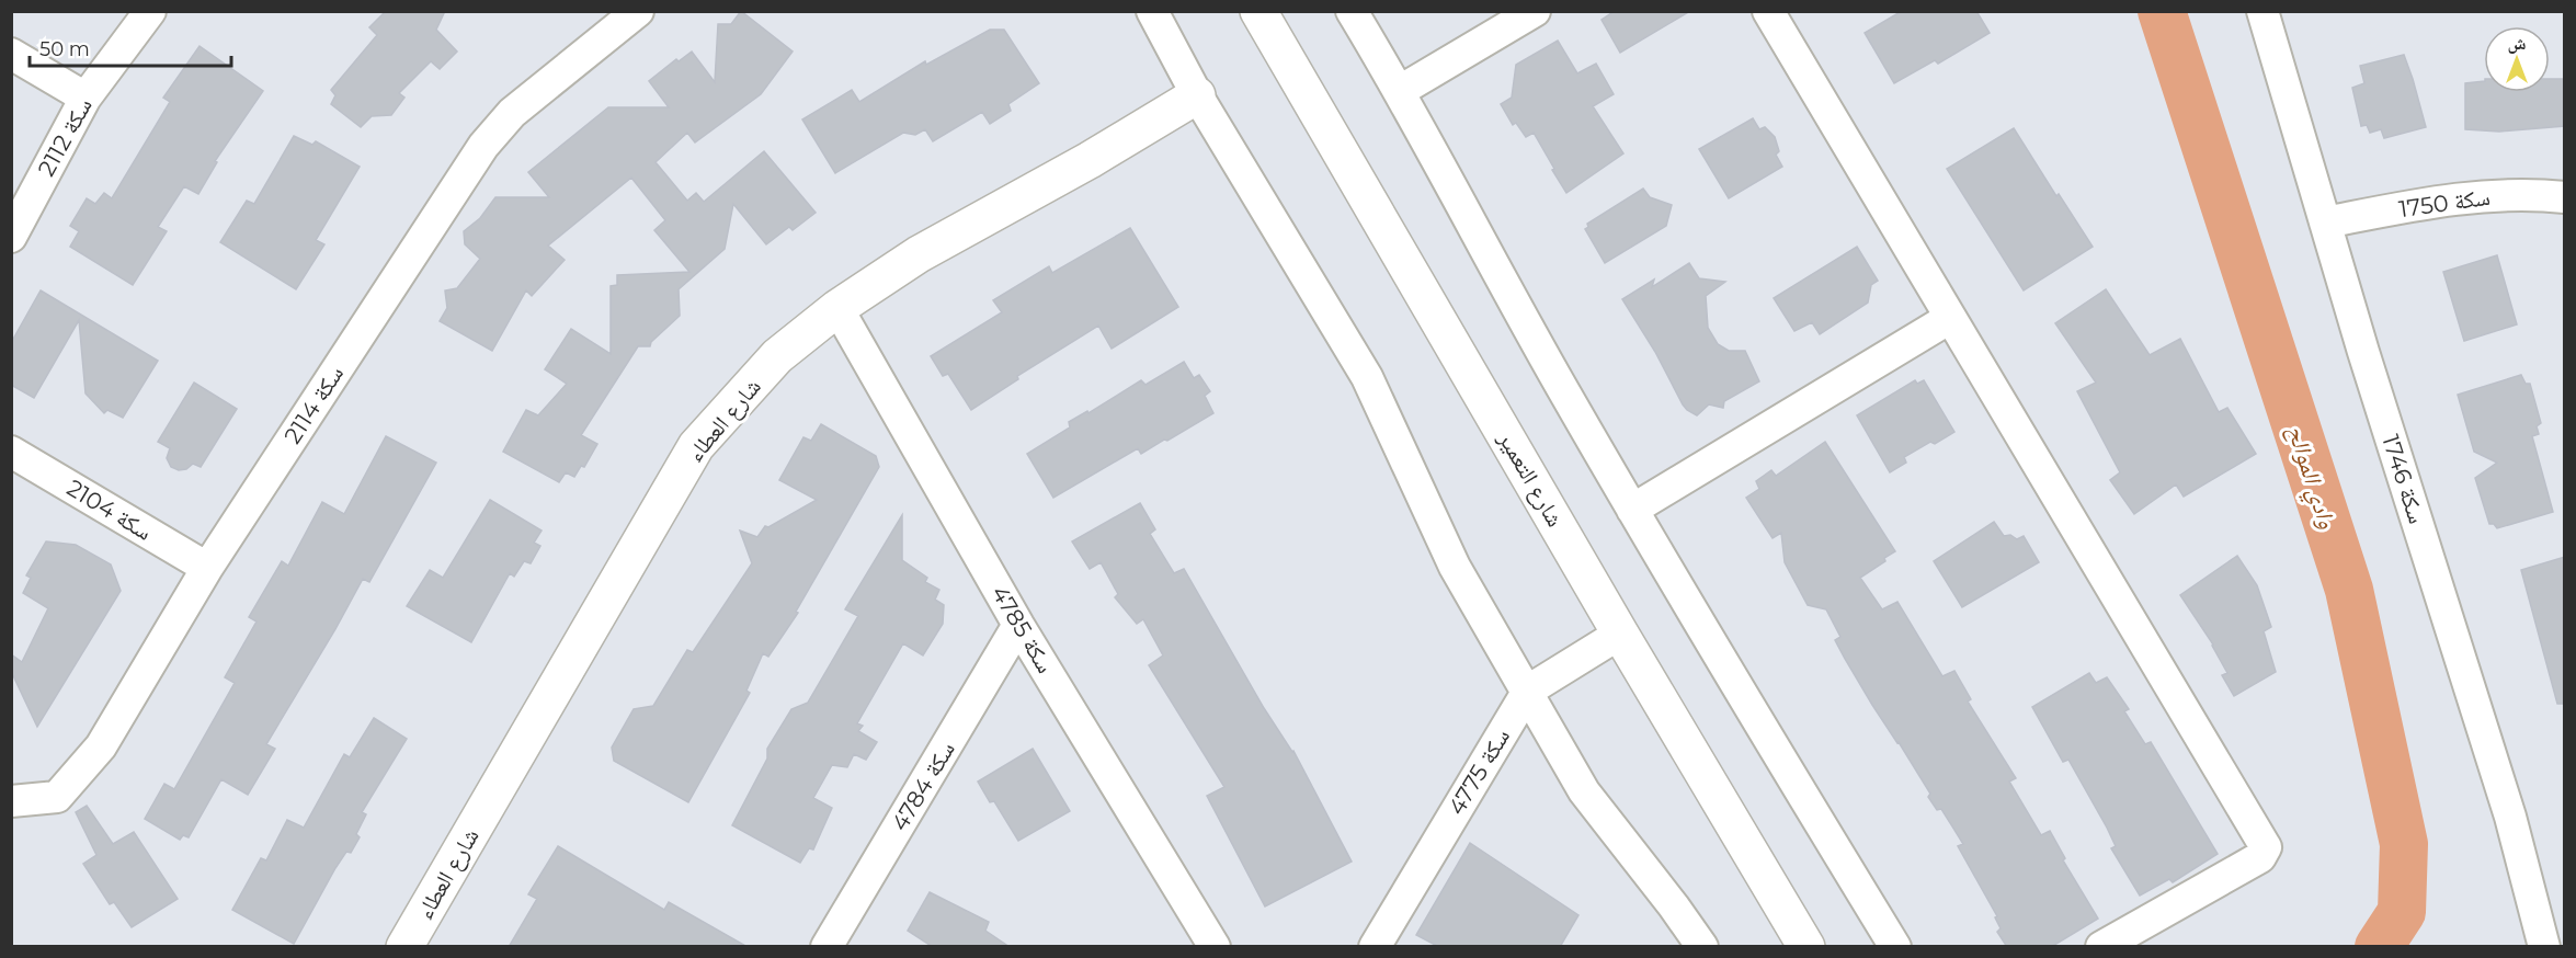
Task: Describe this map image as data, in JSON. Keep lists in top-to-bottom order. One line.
{"streets":{"street":["سكة 2112","سكة 1750","سكة 2114","شارع العطاء","شارع التعمير","سكة 1746","سكة 2104","سكة 4785","سكة 4775","سكة 4784"]},"crossings":[["سكة 1750","سكة 1746"],["سكة 2114","سكة 2104"],["شارع العطاء","سكة 4785"],["شارع التعمير","سكة 4775"],["سكة 4785","سكة 4784"]],"water":["وادي الموالح"],"scale_bar":"50 m","north":"top"}
